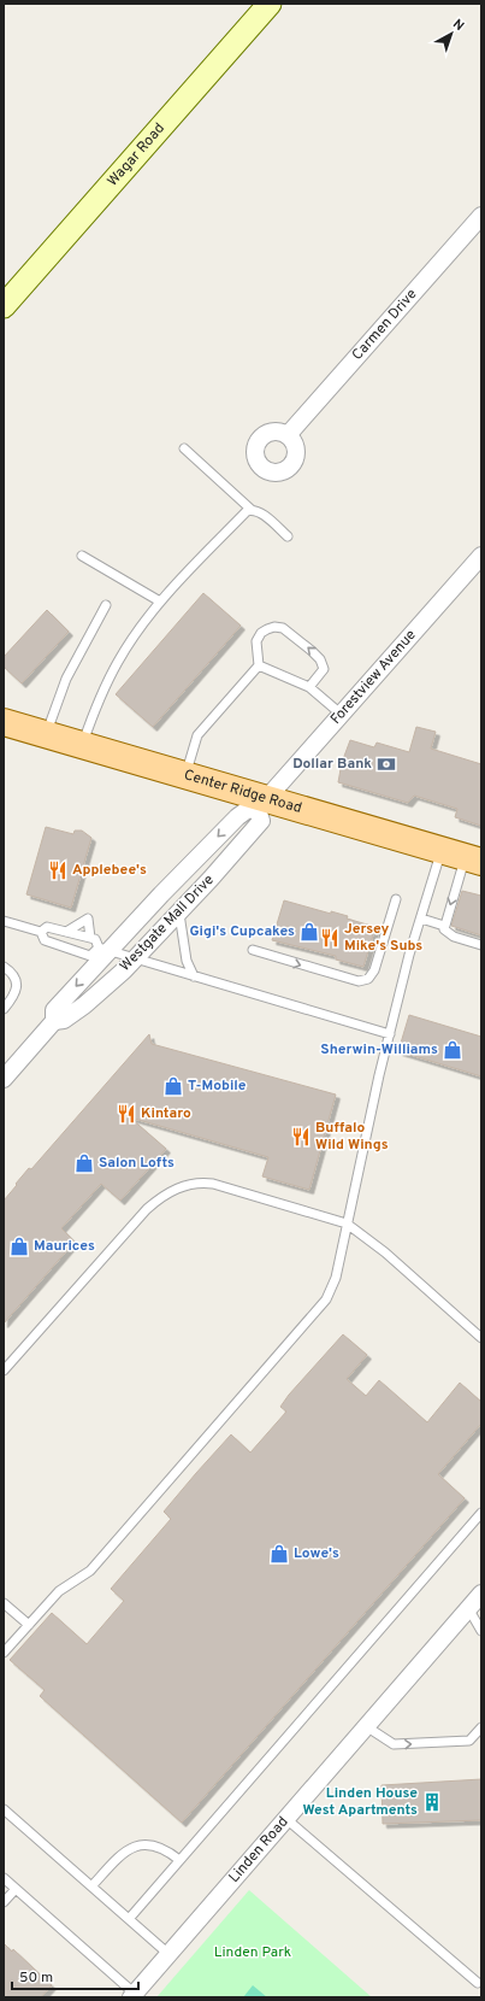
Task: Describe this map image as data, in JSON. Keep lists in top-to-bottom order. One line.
{"streets":{"main road":["Wagar Road","Center Ridge Road"],"street":["Carmen Drive","Forestview Avenue","Westgate Mall Drive","Linden Road"]},"crossings":[["Forestview Avenue","Center Ridge Road"],["Forestview Avenue","Westgate Mall Drive"],["Center Ridge Road","Westgate Mall Drive"]],"parks":["Linden Park"],"places":{"bank":["Dollar Bank"],"restaurant":["Applebee's","Jersey Mike's Subs","Kintaro","Buffalo Wild Wings"],"shop":["Gigi's Cupcakes","Sherwin-Williams","T-Mobile","Salon Lofts","Maurices","Lowe's"],"building":["Linden House West Apartments"]},"scale_bar":"50 m","north":"top right"}
